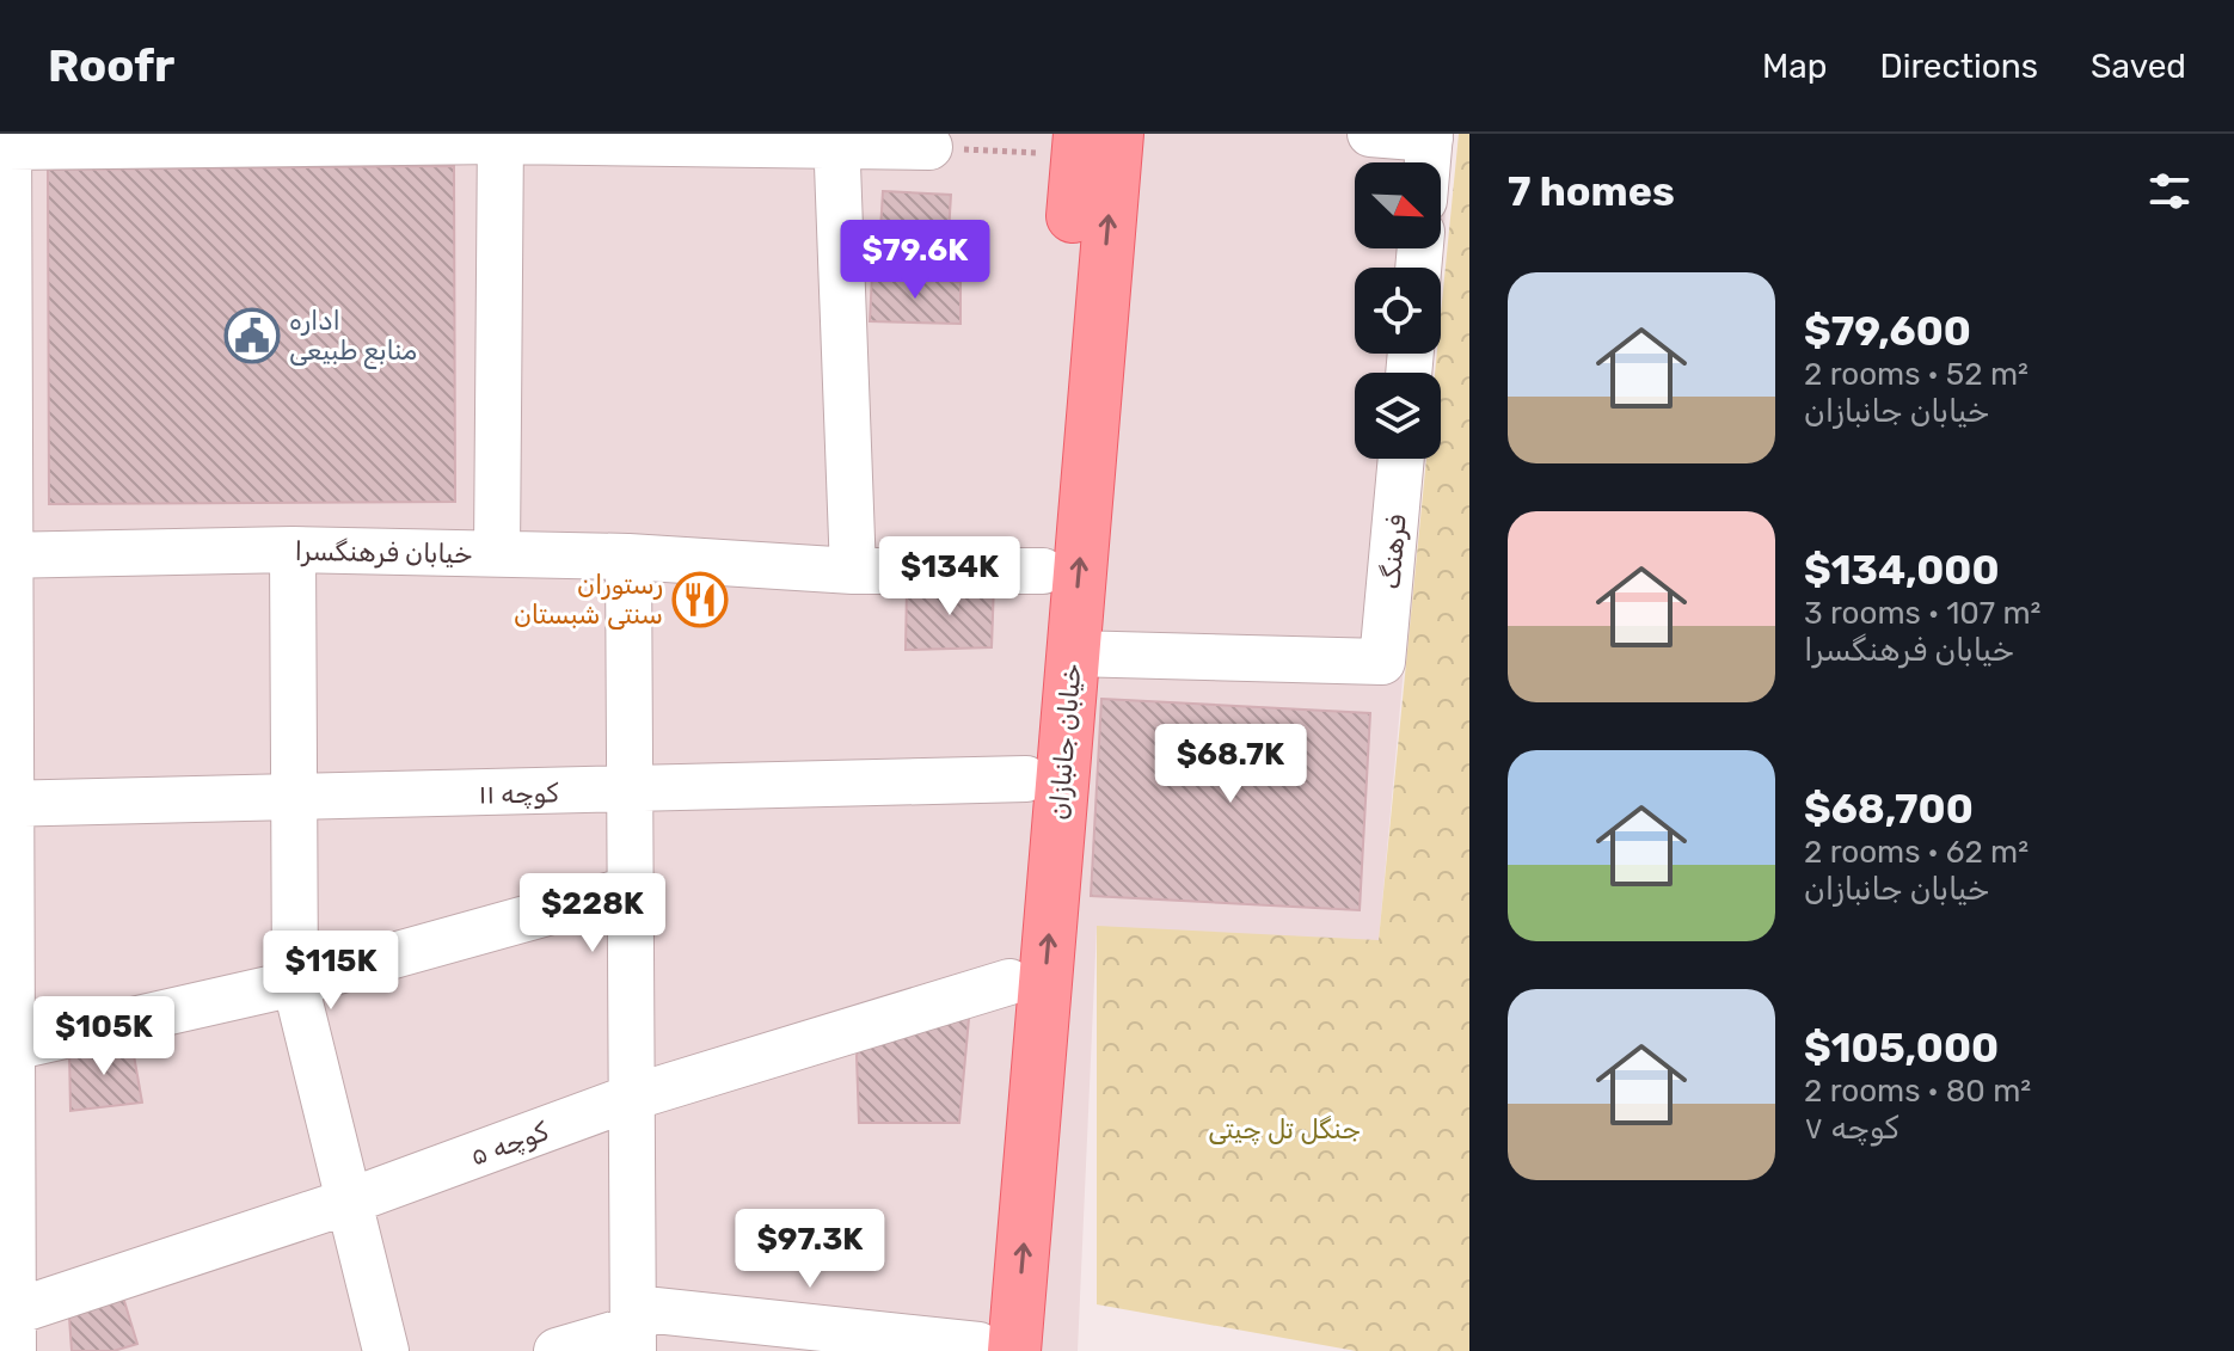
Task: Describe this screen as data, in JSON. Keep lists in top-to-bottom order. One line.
{"streets":{"main road":["خیابان جانبازان"],"street":["خیابان فرهنگسرا","فرهنگ","کوچه ۱۱","کوچه ۵"]},"crossings":[["خیابان فرهنگسرا","خیابان جانبازان"],["فرهنگ","خیابان جانبازان"],["خیابان جانبازان","کوچه ۱۱"],["خیابان جانبازان","کوچه ۵"]],"parks":["جنگل تل چیتی"],"places":{"public building":["اداره منابع طبیعی"],"restaurant":["رستوران سنتی شبستان"]},"north":"bottom right","page":{"header":"Roofr","nav":["Map","Directions","Saved"],"heading":"7 homes","price":["$79.6K","$134K","$68.7K","$228K","$115K","$105K","$97.3K"],"list":[{"name":"$79,600","note":"2 rooms · 52 m² · خیابان جانبازان"},{"name":"$134,000","note":"3 rooms · 107 m² · خیابان فرهنگسرا"},{"name":"$68,700","note":"2 rooms · 62 m² · خیابان جانبازان"},{"name":"$105,000","note":"2 rooms · 80 m² · کوچه ۷"}]}}
